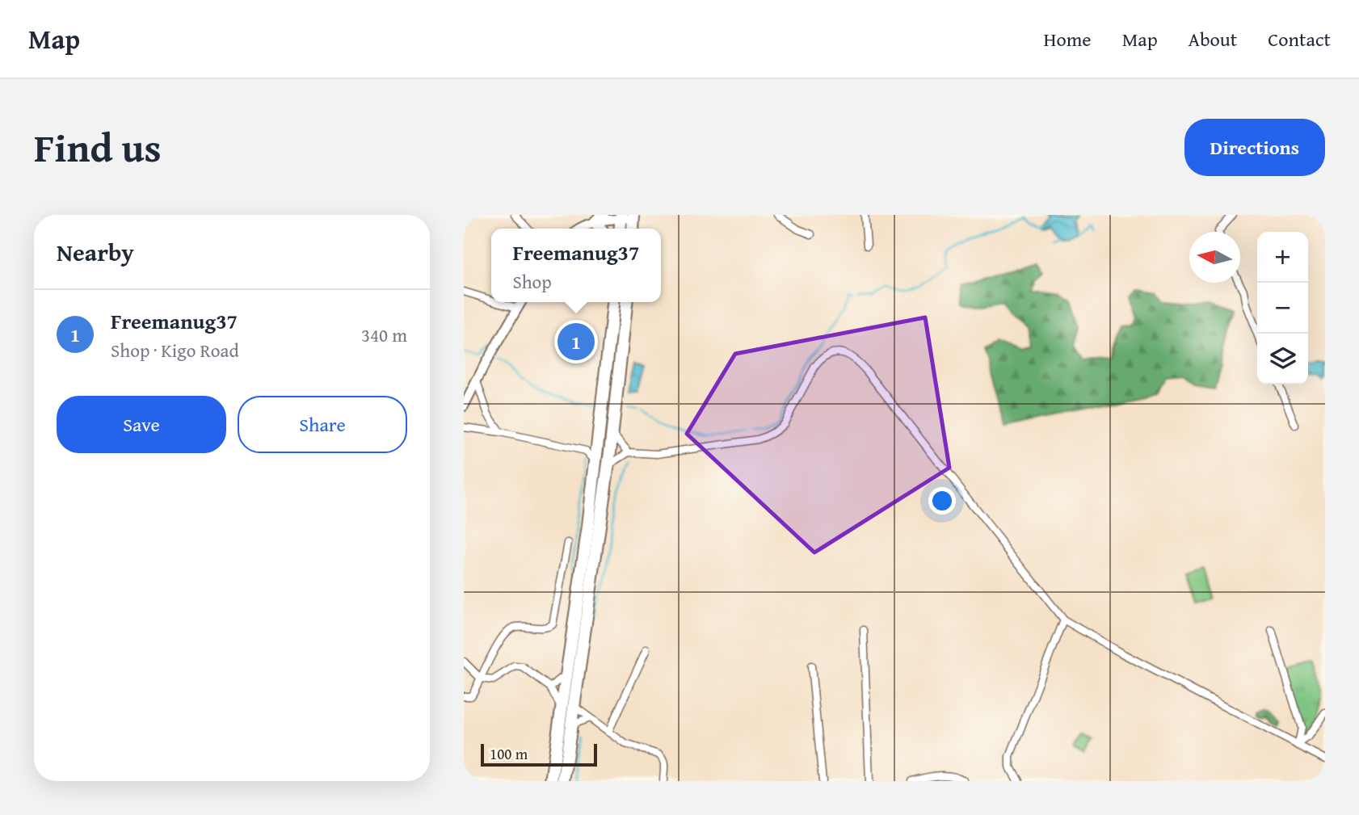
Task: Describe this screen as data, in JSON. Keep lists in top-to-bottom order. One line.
{"scale_bar":"100 m","north":"left","page":{"header":"Map","nav":["Home","Map","About","Contact"],"title":"Find us","buttons":["Directions",["Save","Share"]],"heading":"Nearby","popup":["Freemanug37","Shop"],"map_buttons":["+","−"],"list":[{"mark":"1","name":"Freemanug37","note":"Shop · Kigo Road","value":"340 m"}],"pins":"1","scale":"100 m"}}
